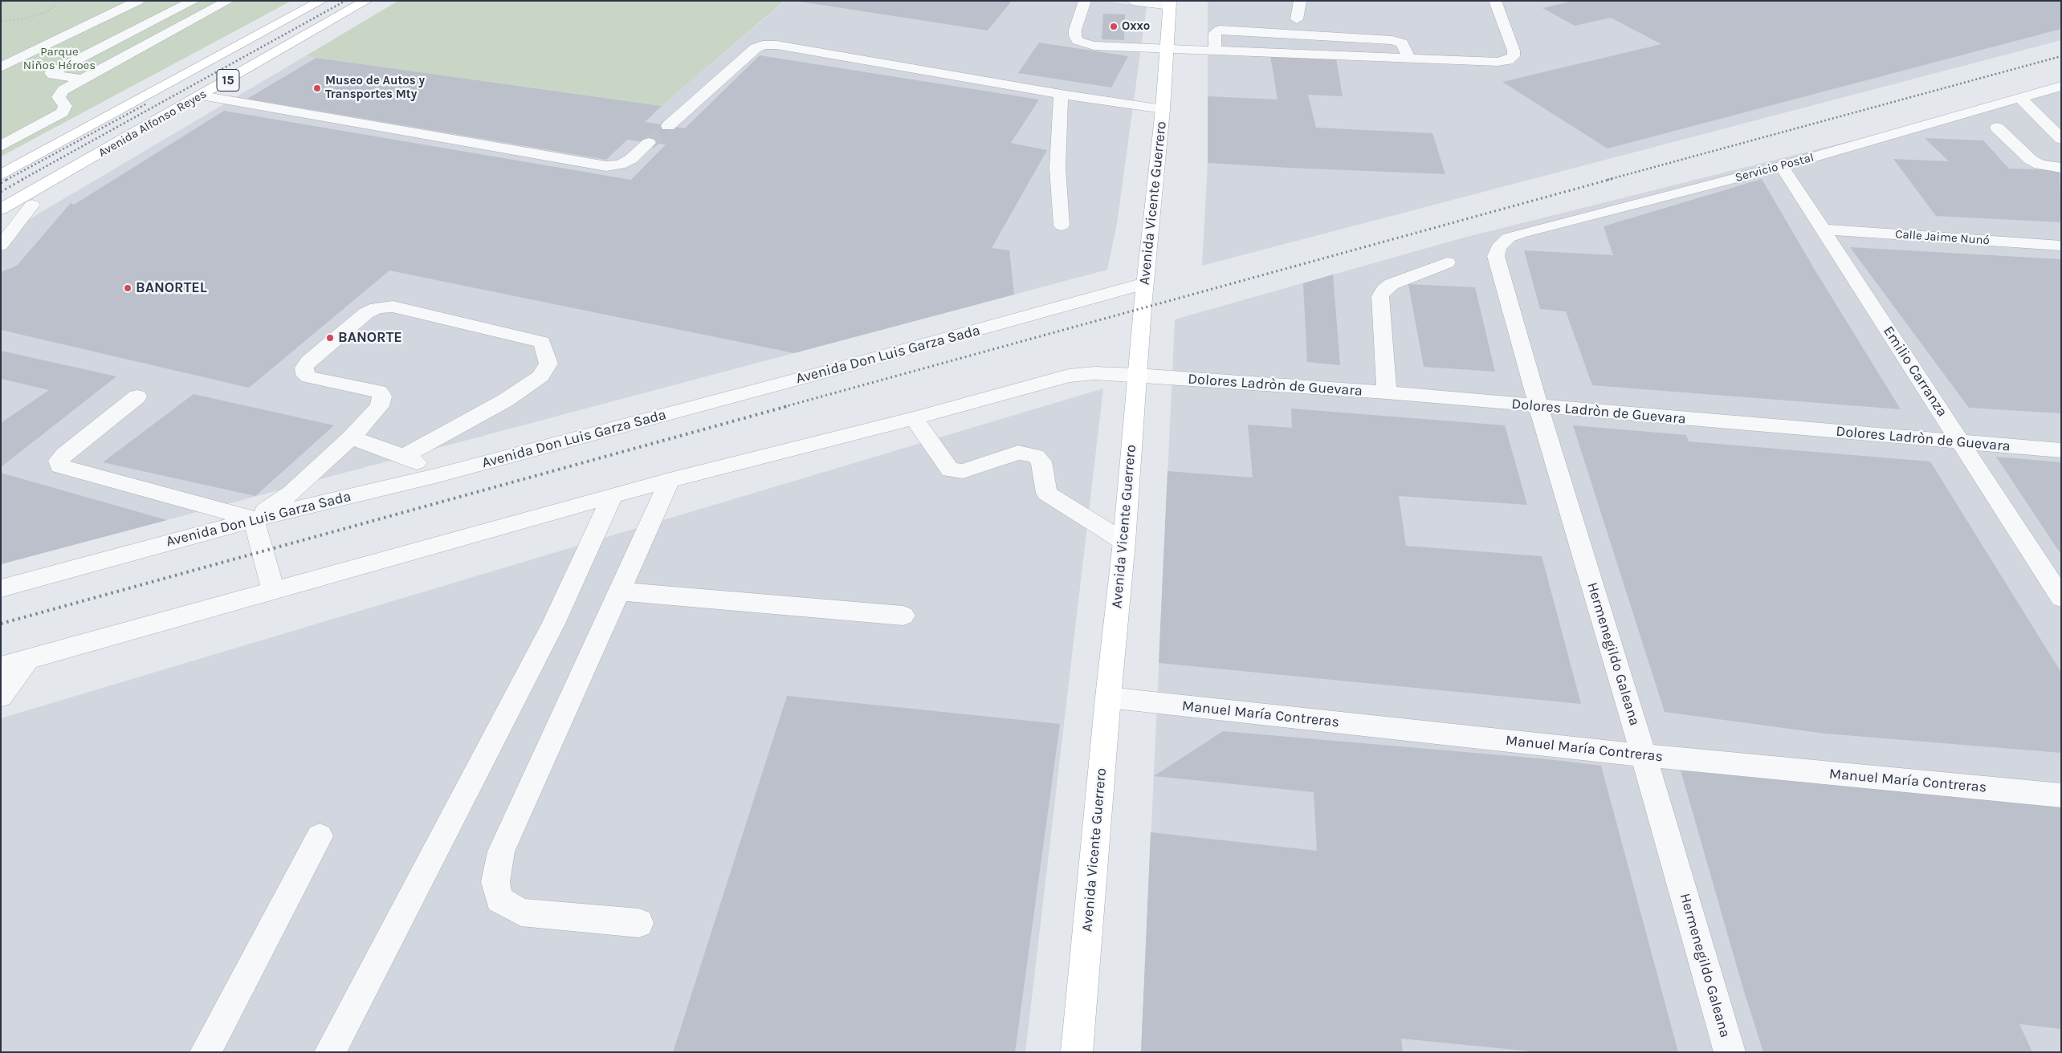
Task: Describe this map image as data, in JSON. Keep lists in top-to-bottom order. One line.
{"streets":{"main road":["15","Avenida Alfonso Reyes","Avenida Vicente Guerrero"],"street":["Servicio Postal","Calle Jaime Nunó","Avenida Don Luis Garza Sada","Emilio Carranza","Dolores Ladròn de Guevara","Hermenegildo Galeana","Manuel María Contreras"]},"crossings":[["Servicio Postal","Emilio Carranza"],["Servicio Postal","Hermenegildo Galeana"],["Avenida Vicente Guerrero","Avenida Don Luis Garza Sada"],["Avenida Vicente Guerrero","Dolores Ladròn de Guevara"],["Avenida Vicente Guerrero","Manuel María Contreras"],["Calle Jaime Nunó","Emilio Carranza"],["Emilio Carranza","Dolores Ladròn de Guevara"],["Dolores Ladròn de Guevara","Hermenegildo Galeana"],["Hermenegildo Galeana","Manuel María Contreras"]],"parks":["Parque Niños Héroes"],"places":["Oxxo","Museo de Autos y Transportes Mty","BANORTEL","BANORTE"]}
